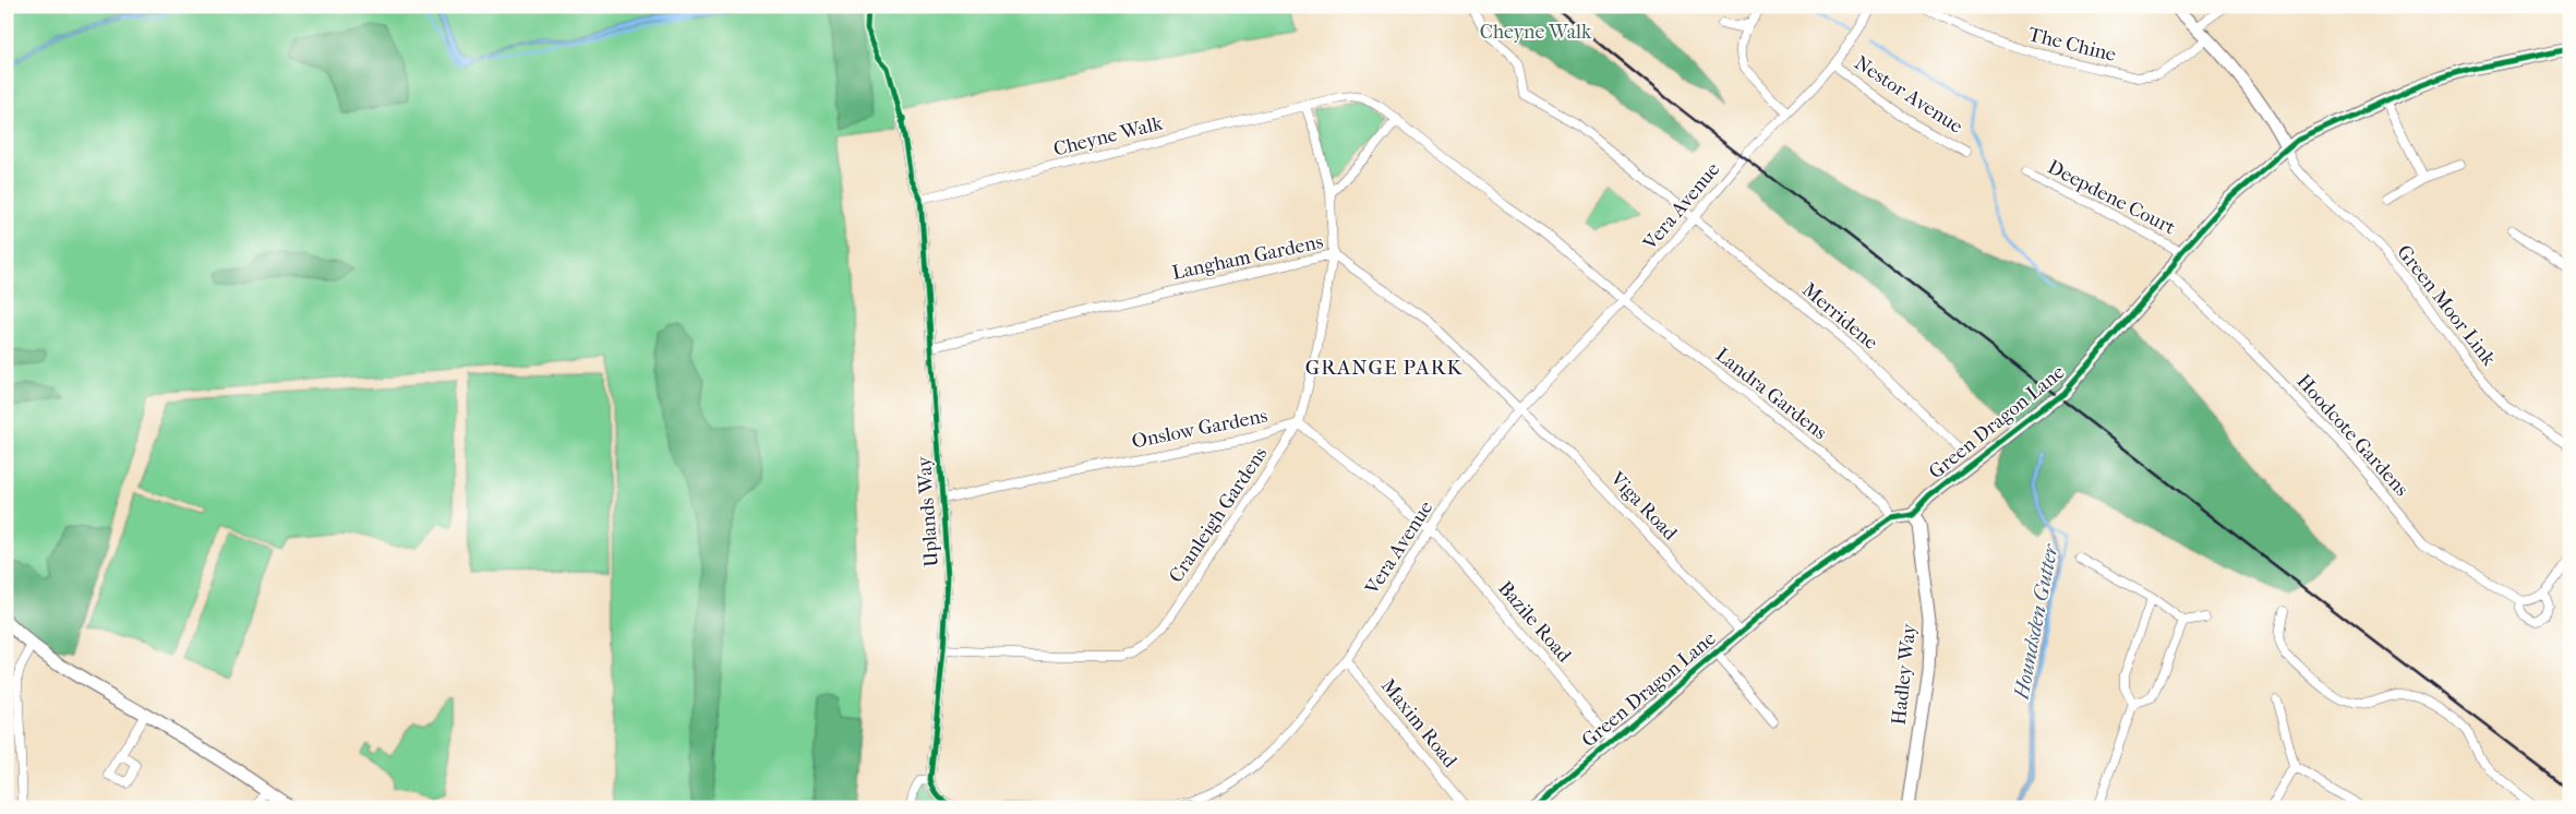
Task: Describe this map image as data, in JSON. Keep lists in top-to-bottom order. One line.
{"streets":{"street":["The Chine","Nestor Avenue","Cheyne Walk","Deepdene Court","Vera Avenue","Langham Gardens","Green Moor Link","Merridene","Landra Gardens","Green Dragon Lane","Onslow Gardens","Hoodcote Gardens","Viga Road","Uplands Way","Cranleigh Gardens","Bazile Road","Hadley Way","Maxim Road"]},"crossings":[["Nestor Avenue","Vera Avenue"],["Cheyne Walk","Vera Avenue"],["Cheyne Walk","Landra Gardens"],["Cheyne Walk","Uplands Way"],["Cheyne Walk","Cranleigh Gardens"],["Deepdene Court","Green Dragon Lane"],["Vera Avenue","Langham Gardens"],["Vera Avenue","Merridene"],["Vera Avenue","Landra Gardens"],["Vera Avenue","Viga Road"],["Vera Avenue","Bazile Road"],["Vera Avenue","Maxim Road"],["Langham Gardens","Viga Road"],["Langham Gardens","Uplands Way"],["Langham Gardens","Cranleigh Gardens"],["Green Moor Link","Green Dragon Lane"],["Landra Gardens","Green Dragon Lane"],["Green Dragon Lane","Hoodcote Gardens"],["Green Dragon Lane","Viga Road"],["Green Dragon Lane","Bazile Road"],["Green Dragon Lane","Hadley Way"],["Onslow Gardens","Uplands Way"],["Onslow Gardens","Cranleigh Gardens"],["Uplands Way","Cranleigh Gardens"]],"districts":["GRANGE PARK"],"water":["Houndsden Gutter"],"parks":["Cheyne Walk"]}
